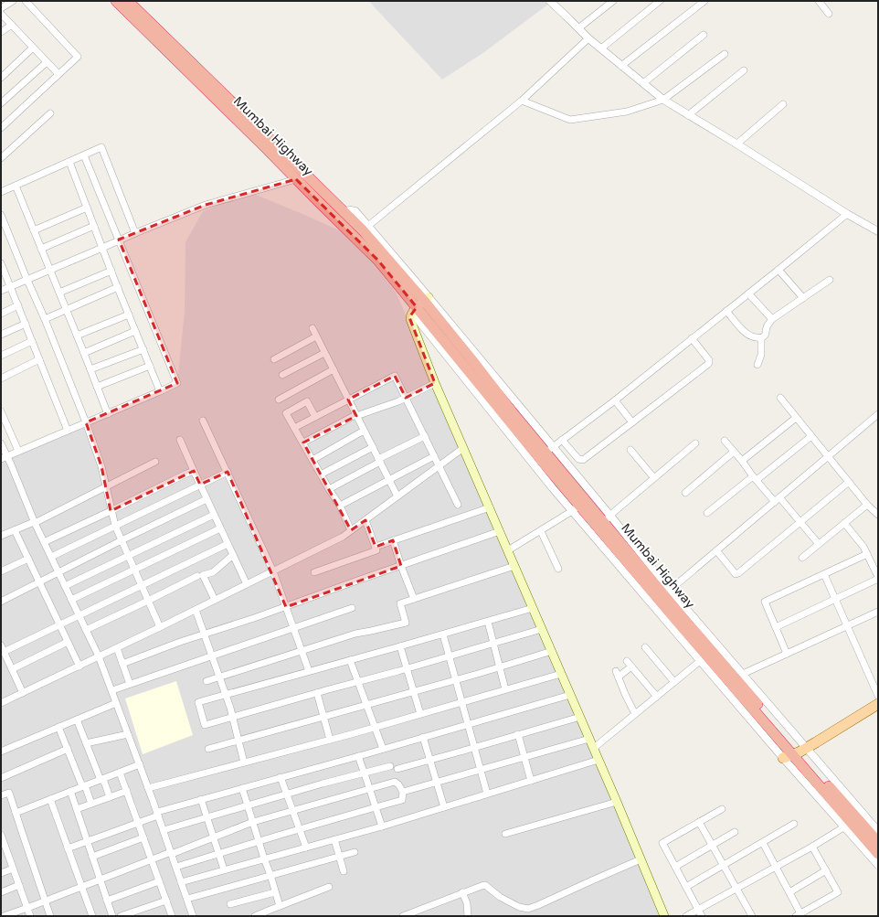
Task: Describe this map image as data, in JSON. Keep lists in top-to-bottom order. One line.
{"streets":{"highway":["Mumbai Highway"]}}
